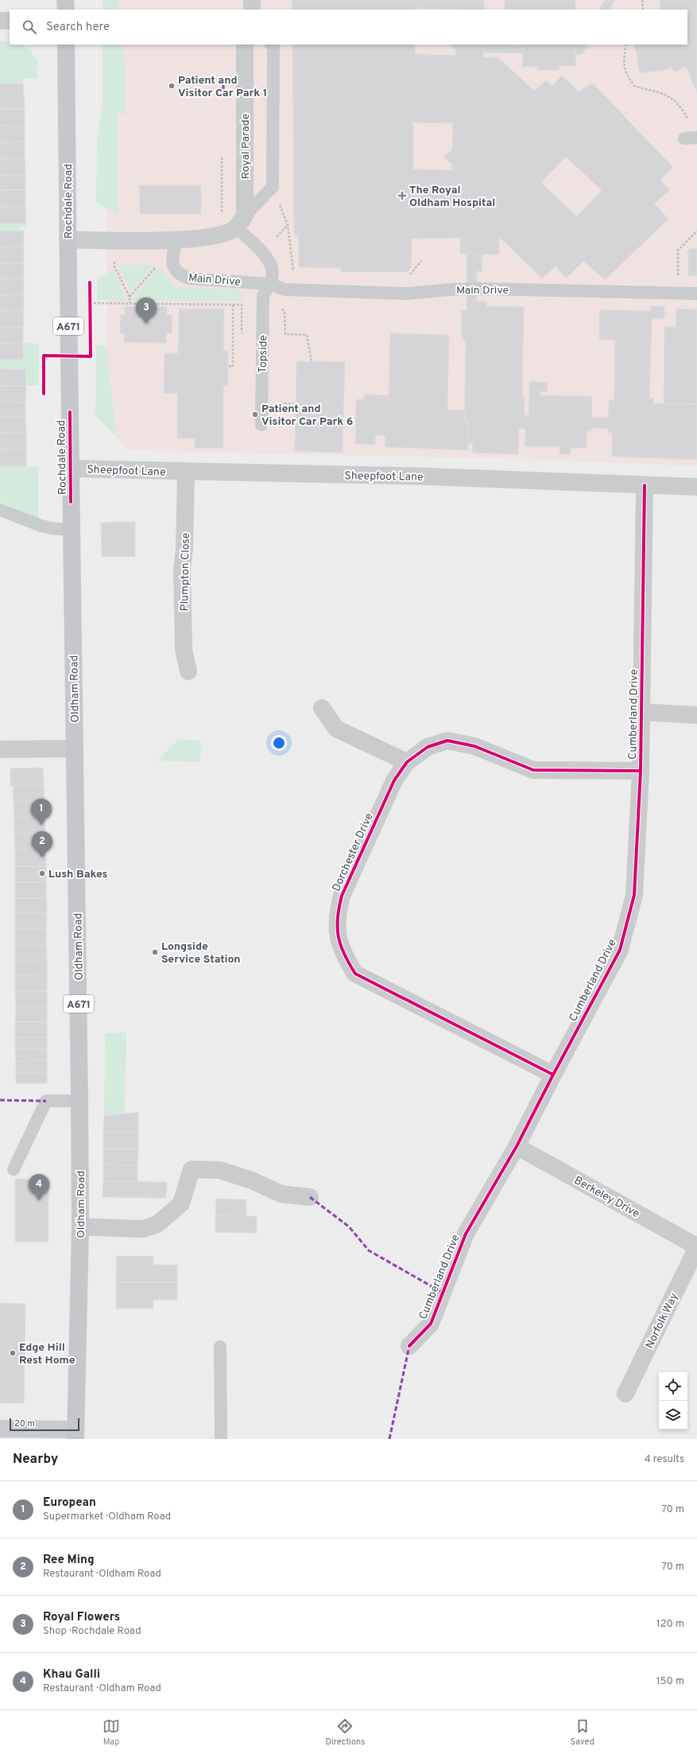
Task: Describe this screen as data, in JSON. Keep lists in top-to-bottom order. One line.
{"streets":{"main road":["Rochdale Road","A671","Oldham Road"],"street":["Royal Parade","Sheepfoot Lane","Plumpton Close","Cumberland Drive","Dorchester Drive","Berkeley Drive","Norfolk Way"],"lane":["Main Drive","Topside"]},"crossings":[["Rochdale Road","Sheepfoot Lane"],["Rochdale Road","Oldham Road"],["Main Drive","Topside"],["Sheepfoot Lane","Plumpton Close"],["Sheepfoot Lane","Cumberland Drive"],["Cumberland Drive","Dorchester Drive"],["Cumberland Drive","Berkeley Drive"],["Berkeley Drive","Norfolk Way"]],"places":{"other":["Patient and Visitor Car Park 1","Patient and Visitor Car Park 6","Lush Bakes","Longside Service Station","Edge Hill Rest Home"],"health":["The Royal Oldham Hospital"]},"scale_bar":"20 m","page":{"search":"Search here","pins":["3","1","2","4"],"scale":"20 m","heading":["Nearby","4 results"],"list":[{"mark":"1","name":"European","note":"Supermarket · Oldham Road","value":"70 m"},{"mark":"2","name":"Ree Ming","note":"Restaurant · Oldham Road","value":"70 m"},{"mark":"3","name":"Royal Flowers","note":"Shop · Rochdale Road","value":"120 m"},{"mark":"4","name":"Khau Galli","note":"Restaurant · Oldham Road","value":"150 m"}],"nav":["Map","Directions","Saved"]}}
